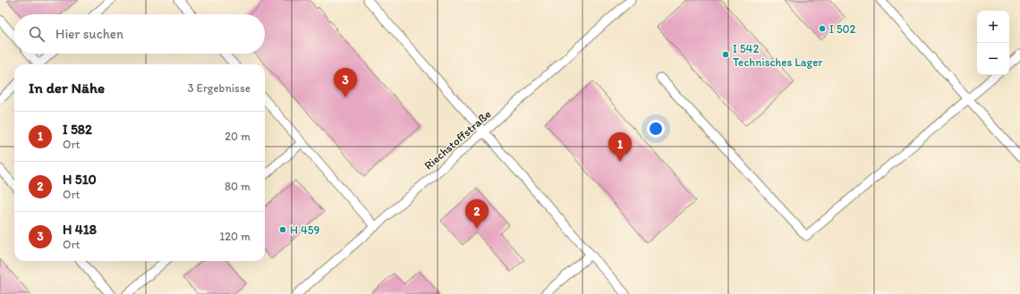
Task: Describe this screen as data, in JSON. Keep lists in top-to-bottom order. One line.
{"streets":{"lane":["Riechstoffstraße"]},"places":["I 502","I 542 Technisches Lager","H 459"],"page":{"map_buttons":["+","−"],"search":"Hier suchen","heading":["In der Nähe","3 Ergebnisse"],"pins":["3","1","2"],"list":[{"mark":"1","name":"I 582","note":"Ort","value":"20 m"},{"mark":"2","name":"H 510","note":"Ort","value":"80 m"},{"mark":"3","name":"H 418","note":"Ort","value":"120 m"}]}}
